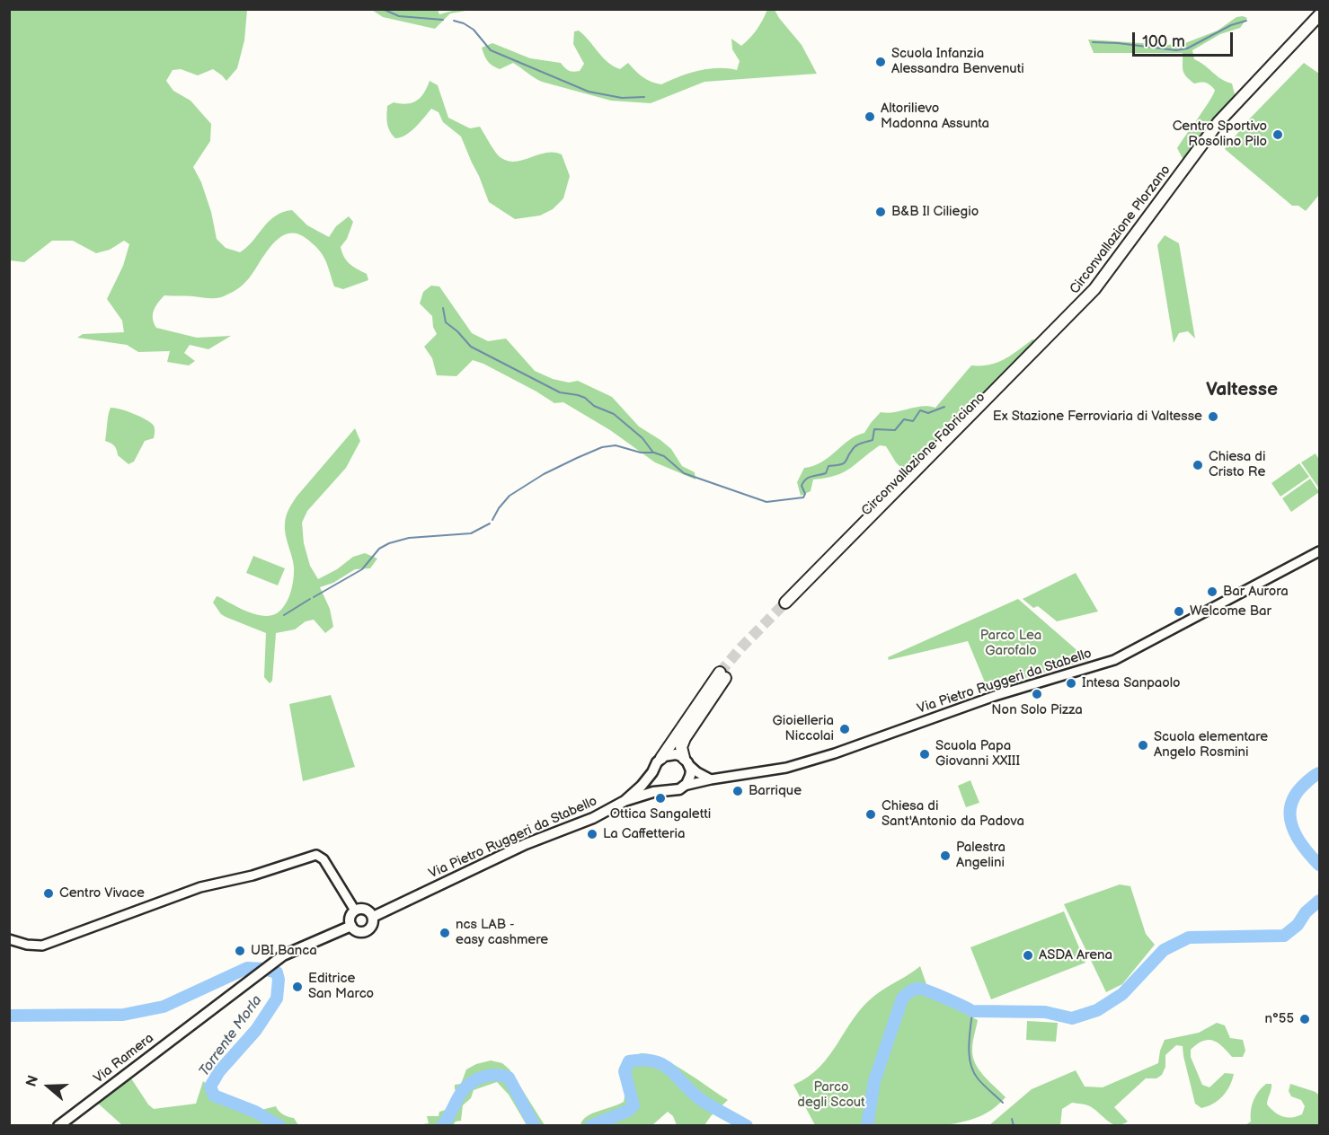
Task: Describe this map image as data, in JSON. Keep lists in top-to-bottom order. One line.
{"streets":{"highway":["Circonvallazione Plorzano","Circonvallazione Fabriciano"],"main road":["Via Pietro Ruggeri da Stabello","Via Ramera"]},"crossings":[["Circonvallazione Plorzano","Circonvallazione Fabriciano"],["Via Pietro Ruggeri da Stabello","Via Ramera"]],"districts":["Valtesse"],"water":["Torrente Morla"],"parks":["Parco Lea Garofalo","Parco degli Scout"],"places":["Scuola Infanzia Alessandra Benvenuti","Altorilievo Madonna Assunta","Centro Sportivo Rosolino Pilo","B&B Il Ciliegio","Ex Stazione Ferroviaria di Valtesse","Chiesa di Cristo Re","Bar Aurora","Welcome Bar","Intesa Sanpaolo","Non Solo Pizza","Gioielleria Niccolai","Scuola elementare Angelo Rosmini","Scuola Papa Giovanni XXIII","Barrique","Ottica Sangaletti","Chiesa di Sant'Antonio da Padova","La Caffetteria","Palestra Angelini","Centro Vivace","ncs LAB - easy cashmere","UBI Banca","ASDA Arena","Editrice San Marco","n°55"],"scale_bar":"100 m","north":"left"}
